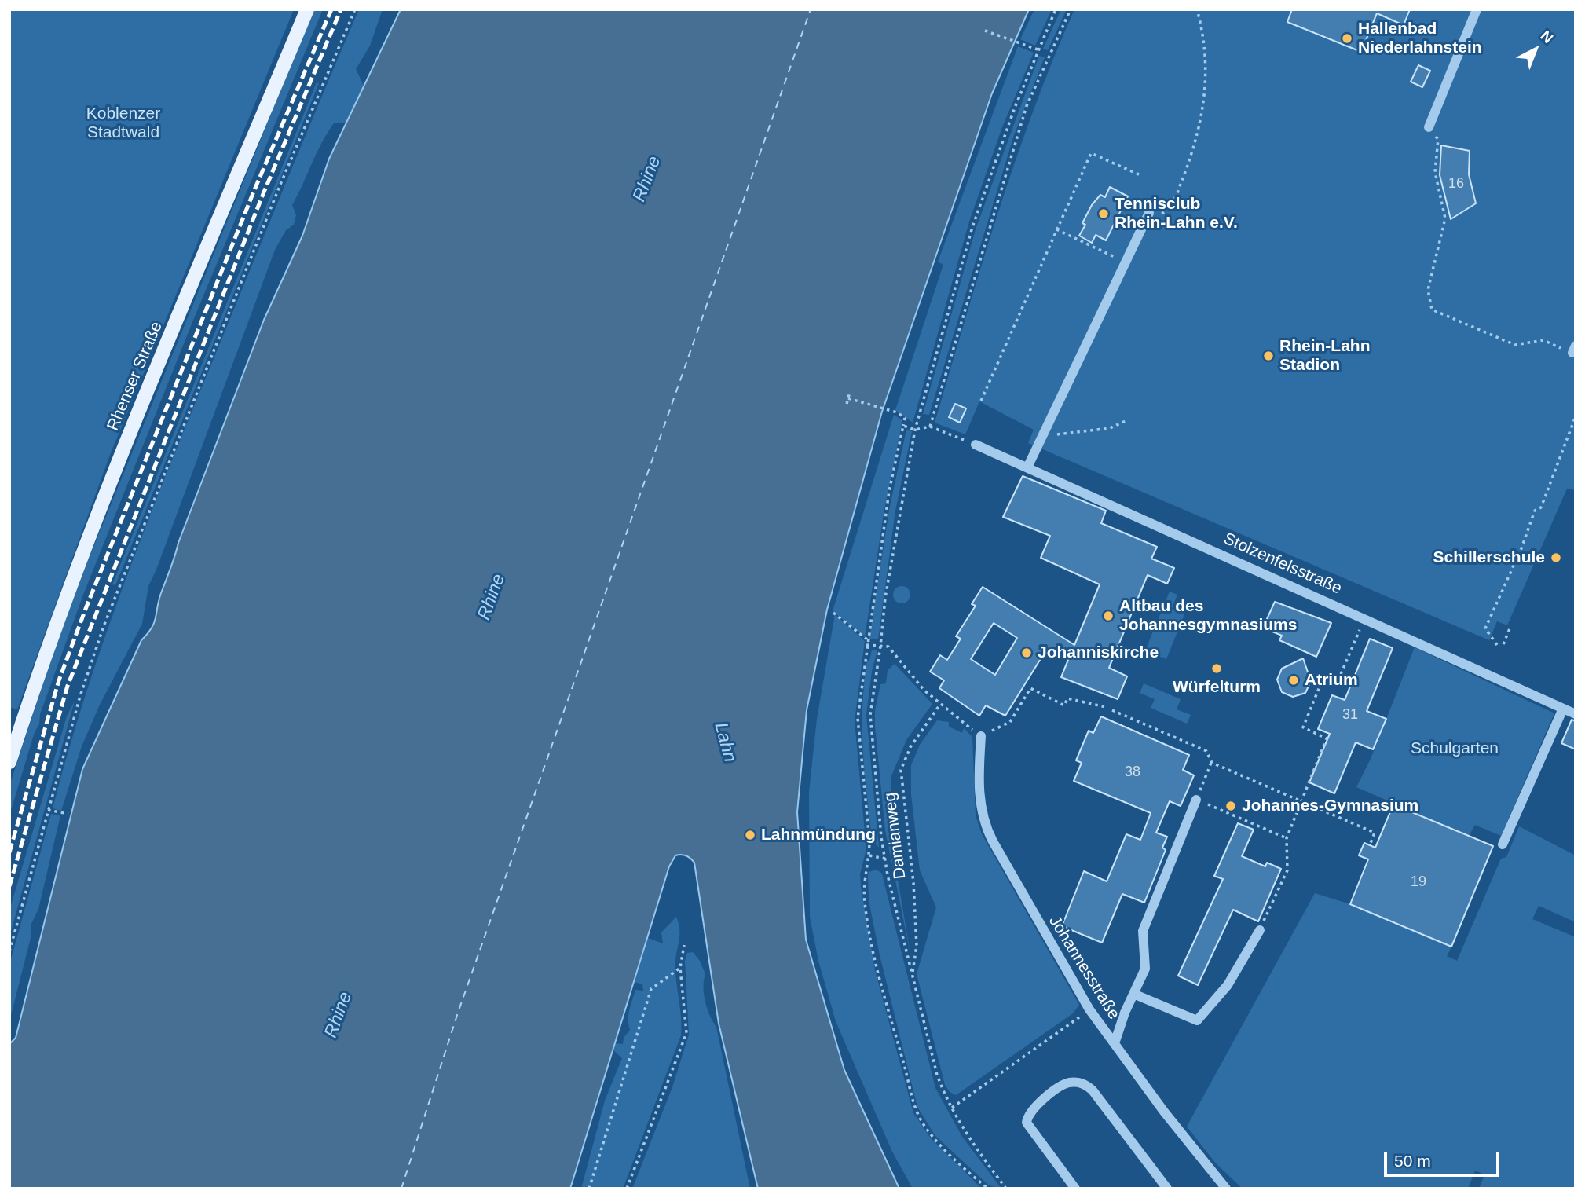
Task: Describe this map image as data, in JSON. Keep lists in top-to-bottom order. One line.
{"streets":{"main road":["Rhenser Straße"],"street":["Stolzenfelsstraße","Johannesstraße"],"path":["Damianweg"]},"water":["Rhine","Lahn"],"parks":["Koblenzer Stadtwald","Schulgarten"],"places":["Hallenbad Niederlahnstein","Tennisclub Rhein-Lahn e.V.","Rhein-Lahn Stadion","Schillerschule","Altbau des Johannesgymnasiums","Johanniskirche","Würfelturm","Atrium","Johannes-Gymnasium","Lahnmündung"],"house_numbers":["16","31","38","19"],"scale_bar":"50 m","north":"top right"}
